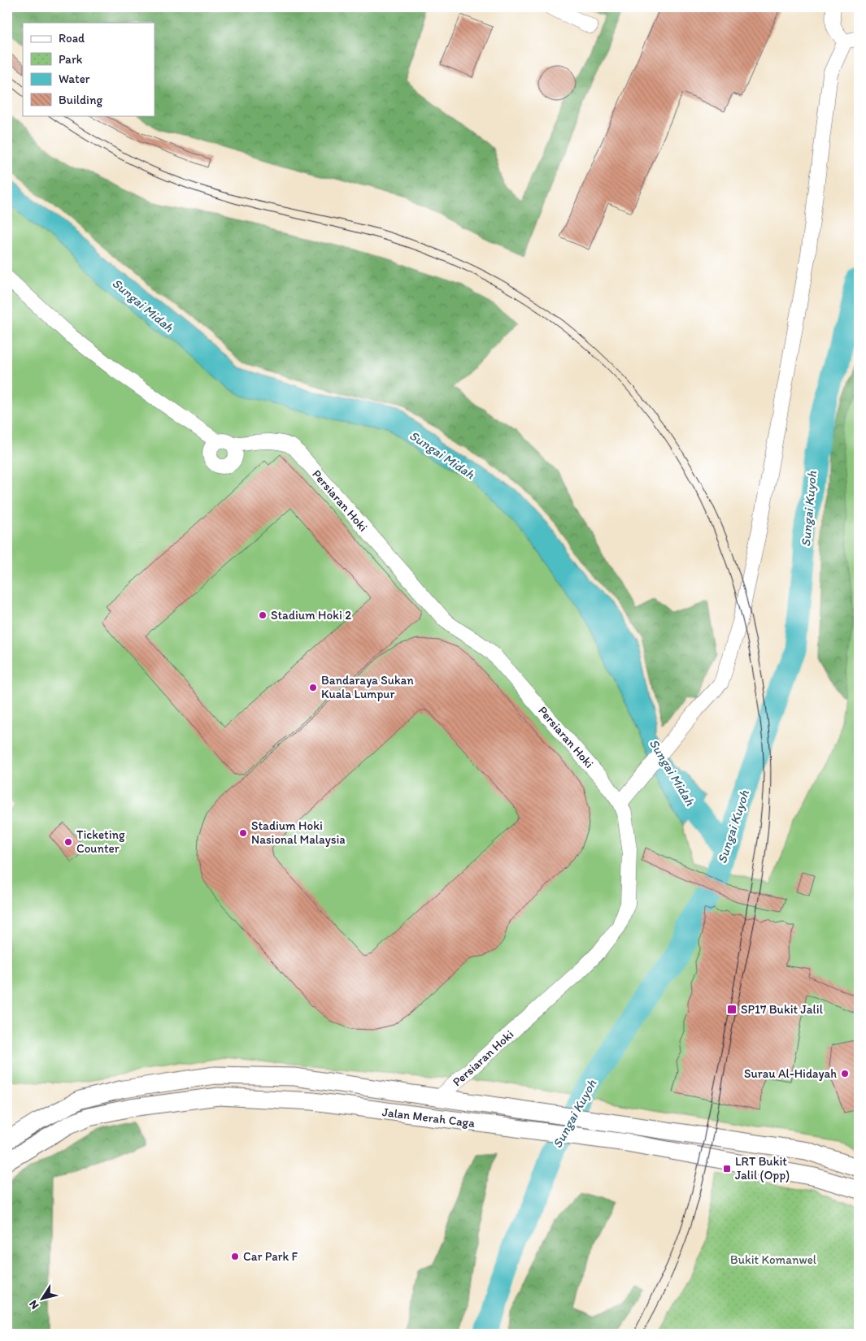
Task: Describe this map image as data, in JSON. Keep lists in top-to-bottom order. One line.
{"streets":{"street":["Persiaran Hoki","Jalan Merah Caga"]},"crossings":[["Persiaran Hoki","Jalan Merah Caga"]],"water":["Sungai Midah","Sungai Kuyoh"],"parks":["Bukit Komanwel"],"places":{"other":["Stadium Hoki 2","Bandaraya Sukan Kuala Lumpur","Stadium Hoki Nasional Malaysia","Ticketing Counter","Surau Al-Hidayah","Car Park F"],"transit":["SP17 Bukit Jalil","LRT Bukit Jalil (Opp)"]},"legend":["Road","Park","Water","Building"],"north":"bottom left"}
